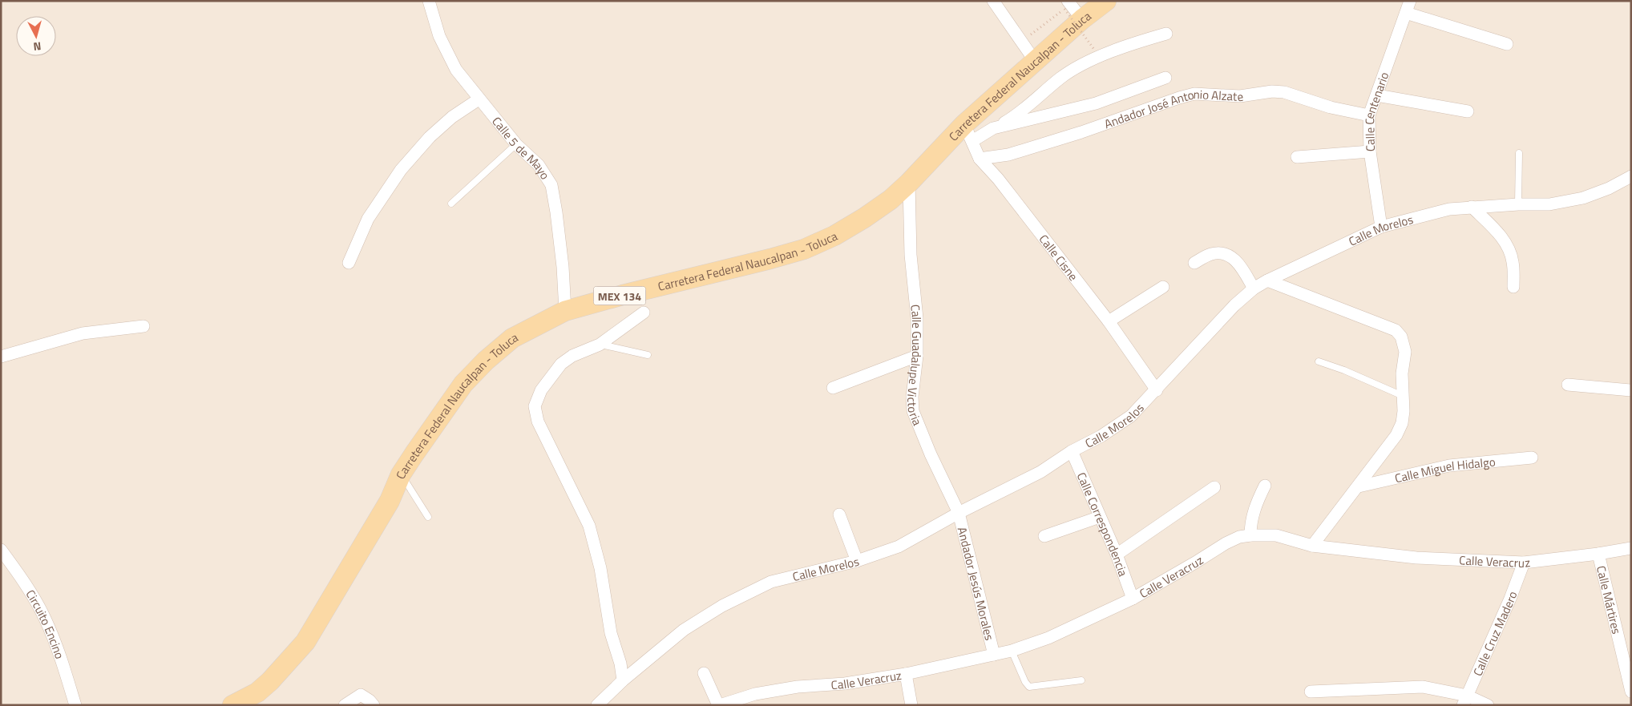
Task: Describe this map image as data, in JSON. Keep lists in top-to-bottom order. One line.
{"streets":{"main road":["Carretera Federal Naucalpan - Toluca","MEX 134"],"street":["Andador José Antonio Alzate","Calle Centenario","Calle 5 de Mayo","Calle Morelos","Calle Cisne","Calle Guadalupe Victoria","Calle Miguel Hidalgo","Calle Correspondencia","Calle Veracruz","Andador Jesús Morales","Calle Mártires","Circuito Encino","Calle Cruz Madero"]},"crossings":[["Carretera Federal Naucalpan - Toluca","Calle 5 de Mayo"],["Carretera Federal Naucalpan - Toluca","Calle Cisne"],["Carretera Federal Naucalpan - Toluca","Calle Guadalupe Victoria"],["Andador José Antonio Alzate","Calle Centenario"],["Andador José Antonio Alzate","Calle Cisne"],["Calle Centenario","Calle Morelos"],["Calle Morelos","Calle Cisne"],["Calle Morelos","Calle Guadalupe Victoria"],["Calle Morelos","Calle Correspondencia"],["Calle Morelos","Andador Jesús Morales"],["Calle Guadalupe Victoria","Andador Jesús Morales"],["Calle Correspondencia","Calle Veracruz"],["Calle Veracruz","Andador Jesús Morales"],["Calle Veracruz","Calle Mártires"],["Calle Veracruz","Calle Cruz Madero"]],"north":"bottom"}
